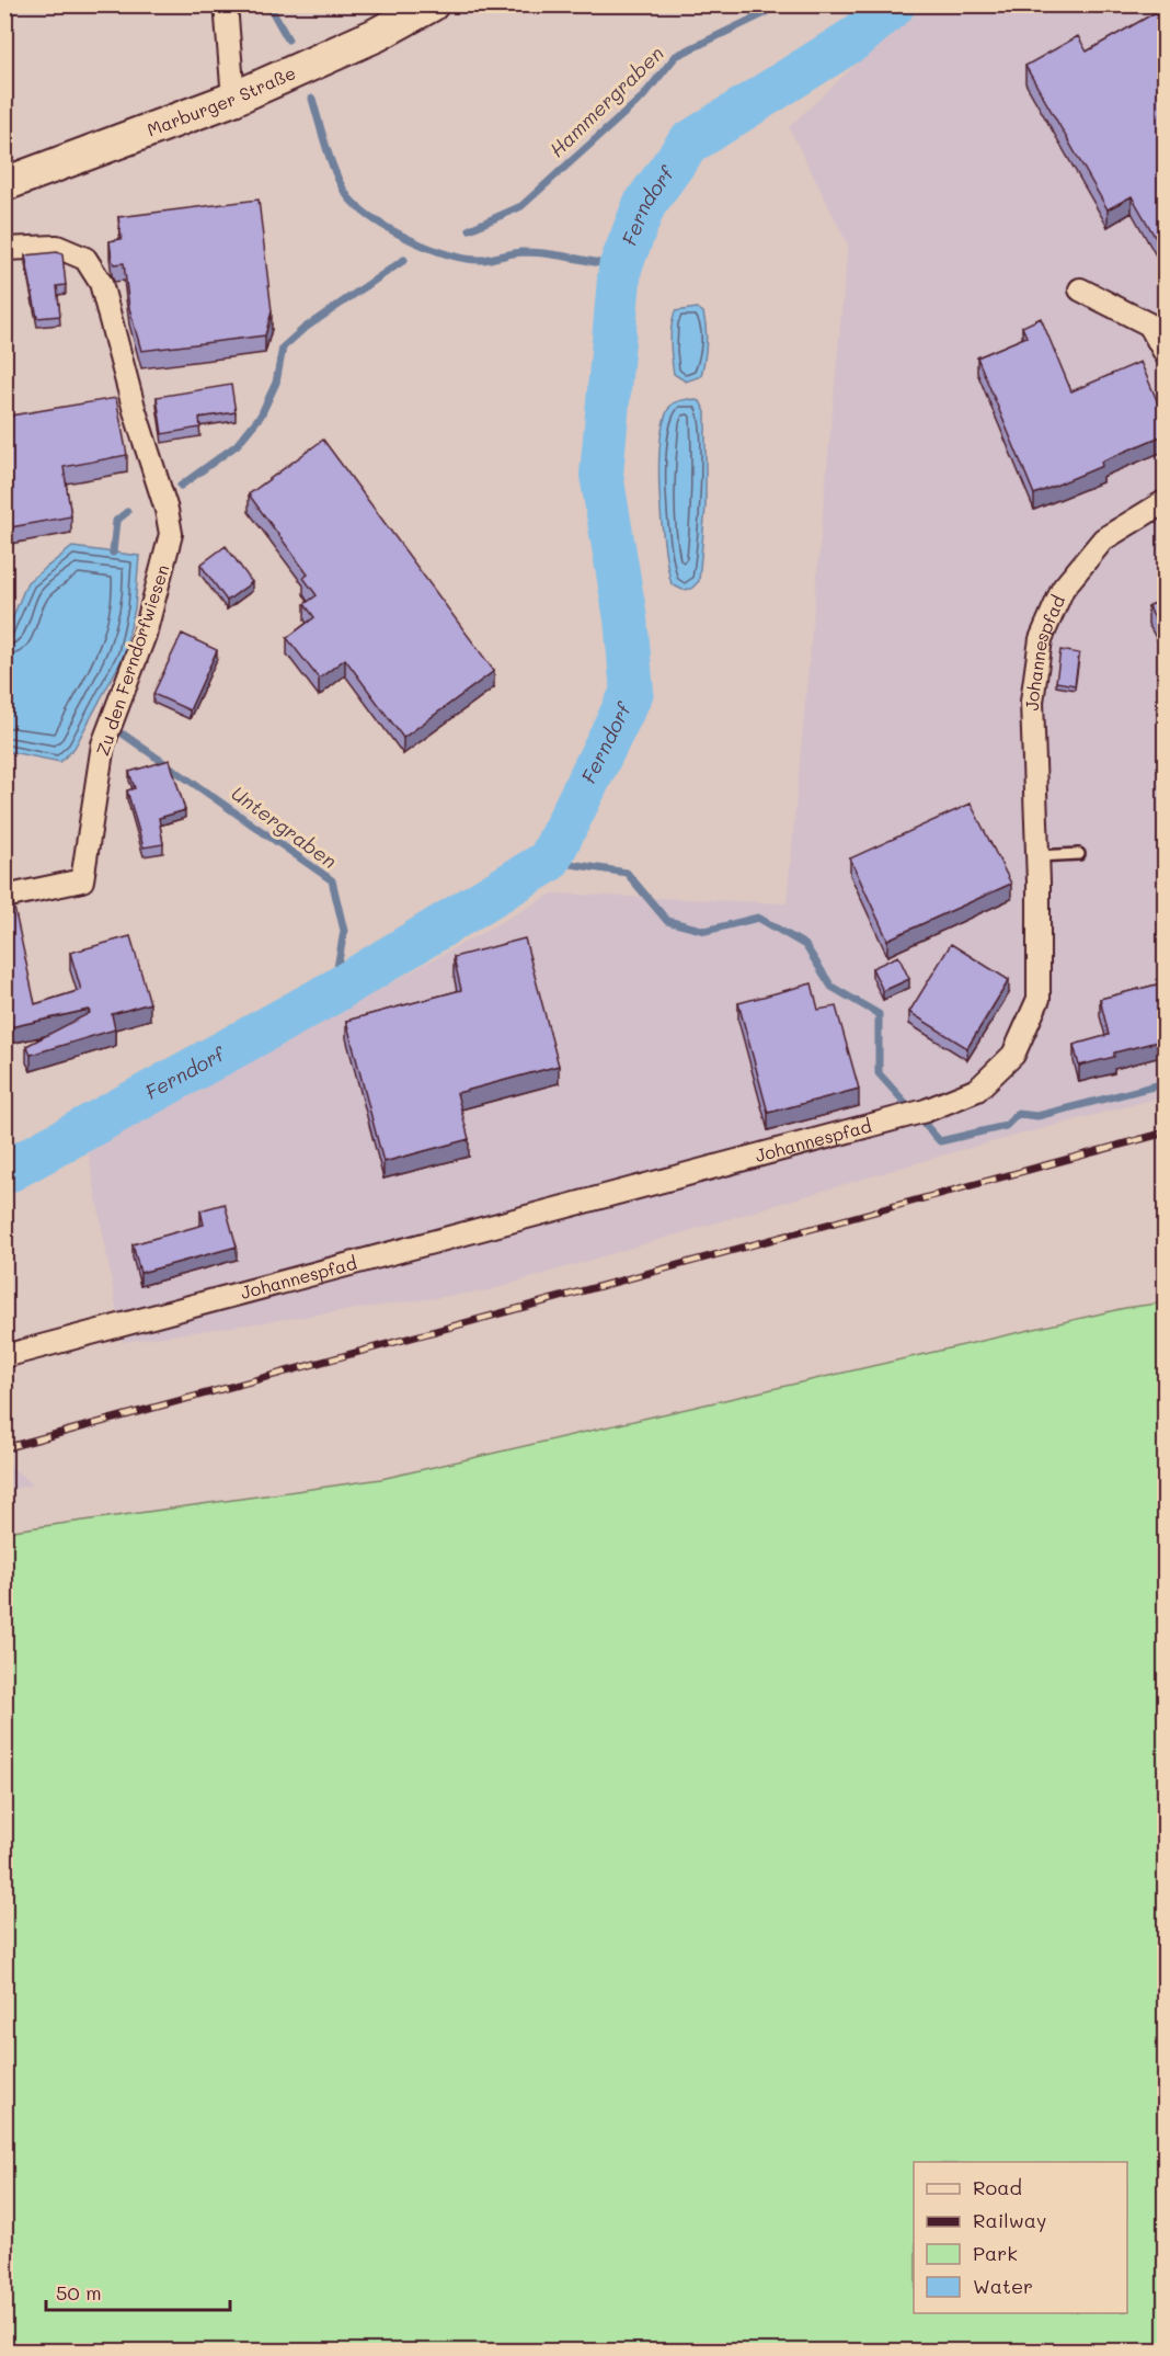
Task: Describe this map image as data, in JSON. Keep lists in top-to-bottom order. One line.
{"streets":{"main road":["Marburger Straße"],"street":["Johannespfad","Zu den Ferndorfwiesen"]},"water":["Hammergraben","Ferndorf","Untergraben"],"legend":["Road","Railway","Park","Water"],"scale_bar":"50 m"}
